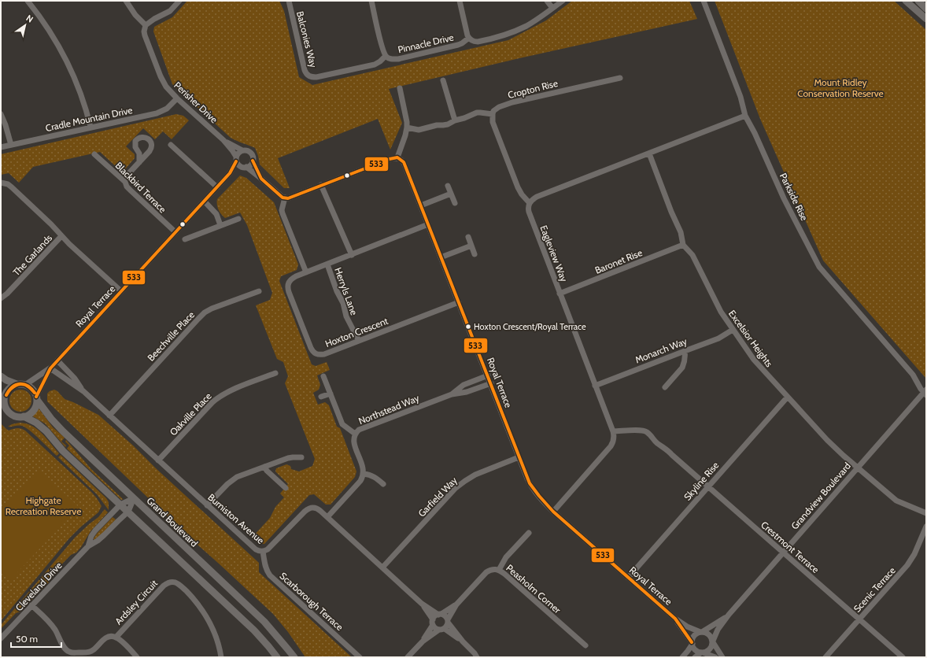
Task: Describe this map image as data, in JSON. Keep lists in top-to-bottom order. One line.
{"streets":{"street":["Balconies Way","Pinnacle Drive","Cropton Rise","Perisher Drive","Cradle Mountain Drive","Blackbird Terrace","Parkside Rise","Eagleview Way","The Garlands","Baronet Rise","Herryls Lane","Royal Terrace","Hoxton Crescent","Beechville Place","Excelsior Heights","Monarch Way","Northstead Way","Oakville Place","Skyline Rise","Grandview Boulevard","Garfield Way","Burniston Avenue","Grand Boulevard","Crestmont Terrace","Cleveland Drive","Peasholm Corner","Scenic Terrace","Scarborough Terrace","Ardsley Circuit"]},"crossings":[["Balconies Way","Pinnacle Drive"],["Perisher Drive","Cradle Mountain Drive"],["Perisher Drive","Royal Terrace"],["Blackbird Terrace","Royal Terrace"],["Parkside Rise","Grandview Boulevard"],["Eagleview Way","Baronet Rise"],["Eagleview Way","Monarch Way"],["Eagleview Way","Crestmont Terrace"],["The Garlands","Royal Terrace"],["Baronet Rise","Excelsior Heights"],["Herryls Lane","Hoxton Crescent"],["Royal Terrace","Hoxton Crescent"],["Royal Terrace","Northstead Way"],["Royal Terrace","Skyline Rise"],["Royal Terrace","Grandview Boulevard"],["Royal Terrace","Garfield Way"],["Royal Terrace","Burniston Avenue"],["Royal Terrace","Grand Boulevard"],["Beechville Place","Burniston Avenue"],["Excelsior Heights","Monarch Way"],["Excelsior Heights","Skyline Rise"],["Excelsior Heights","Grandview Boulevard"],["Oakville Place","Burniston Avenue"],["Skyline Rise","Crestmont Terrace"],["Grandview Boulevard","Crestmont Terrace"],["Garfield Way","Burniston Avenue"],["Burniston Avenue","Peasholm Corner"],["Burniston Avenue","Scarborough Terrace"],["Grand Boulevard","Cleveland Drive"],["Crestmont Terrace","Scenic Terrace"],["Cleveland Drive","Ardsley Circuit"]],"parks":["Mount Ridley Conservation Reserve","Highgate Recreation Reserve"],"places":["Hoxton Crescent/Royal Terrace"],"lines":["transit line 533"],"scale_bar":"50 m","north":"top right"}
